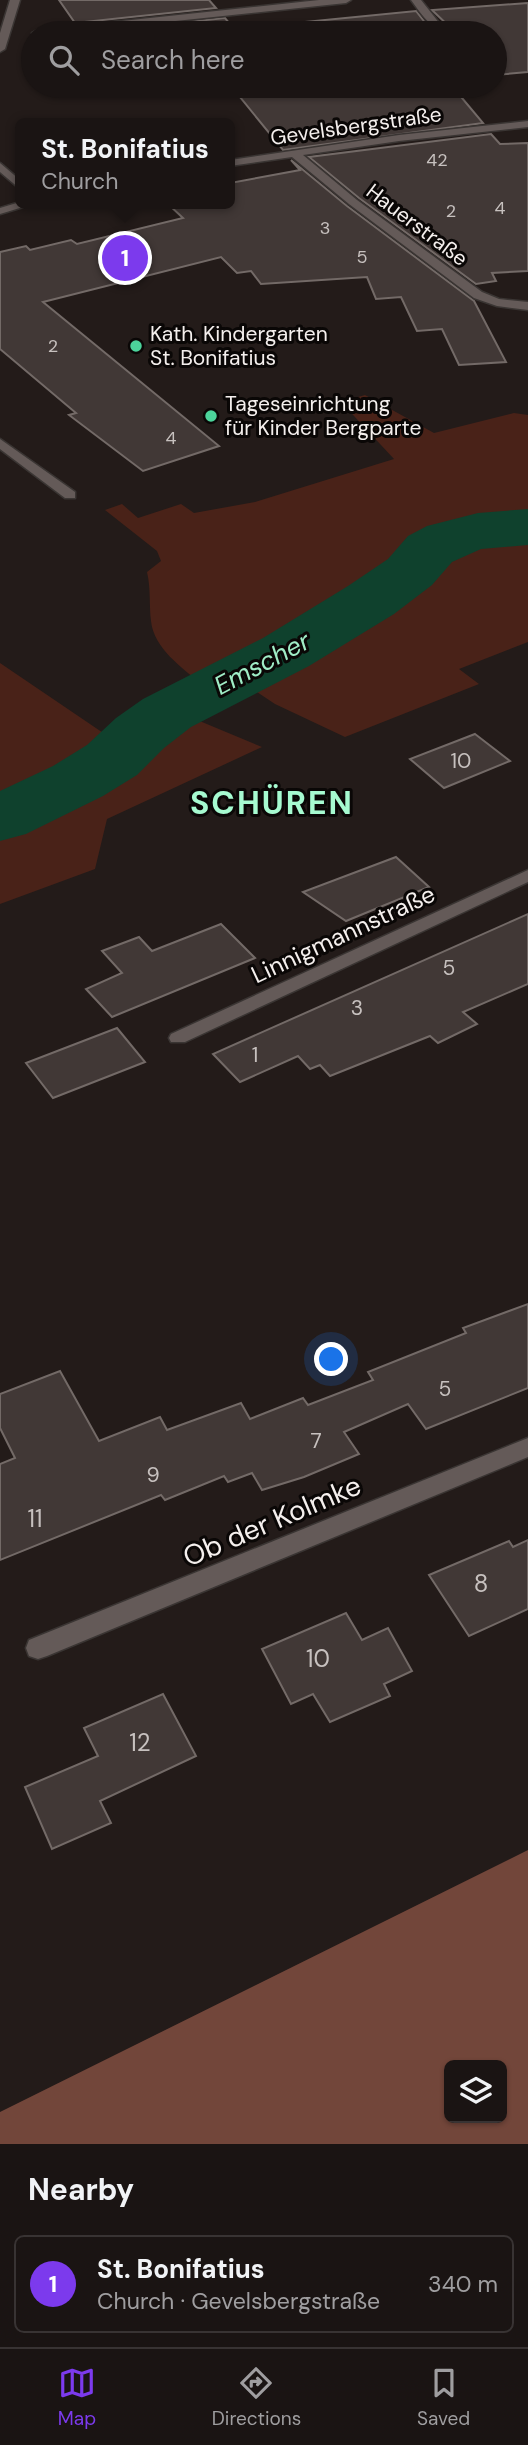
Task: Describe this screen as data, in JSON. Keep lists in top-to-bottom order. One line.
{"streets":{"street":["Gevelsbergstraße","Hauerstraße","Linnigmannstraße","Ob der Kolmke"]},"crossings":[["Gevelsbergstraße","Hauerstraße"]],"districts":["SCHÜREN"],"water":["Emscher"],"places":["Kath. Kindergarten St. Bonifatius","Tageseinrichtung für Kinder Bergparte"],"house_numbers":["42","4","2","3","5","2","4","10","5","3","1","5","7","9","11","8","10","12"],"page":{"search":"Search here","popup":["St. Bonifatius","Church"],"pins":"1","heading":"Nearby","list":[{"mark":"1","name":"St. Bonifatius","note":"Church · Gevelsbergstraße","value":"340 m"}],"nav":["Map","Directions","Saved"]}}
